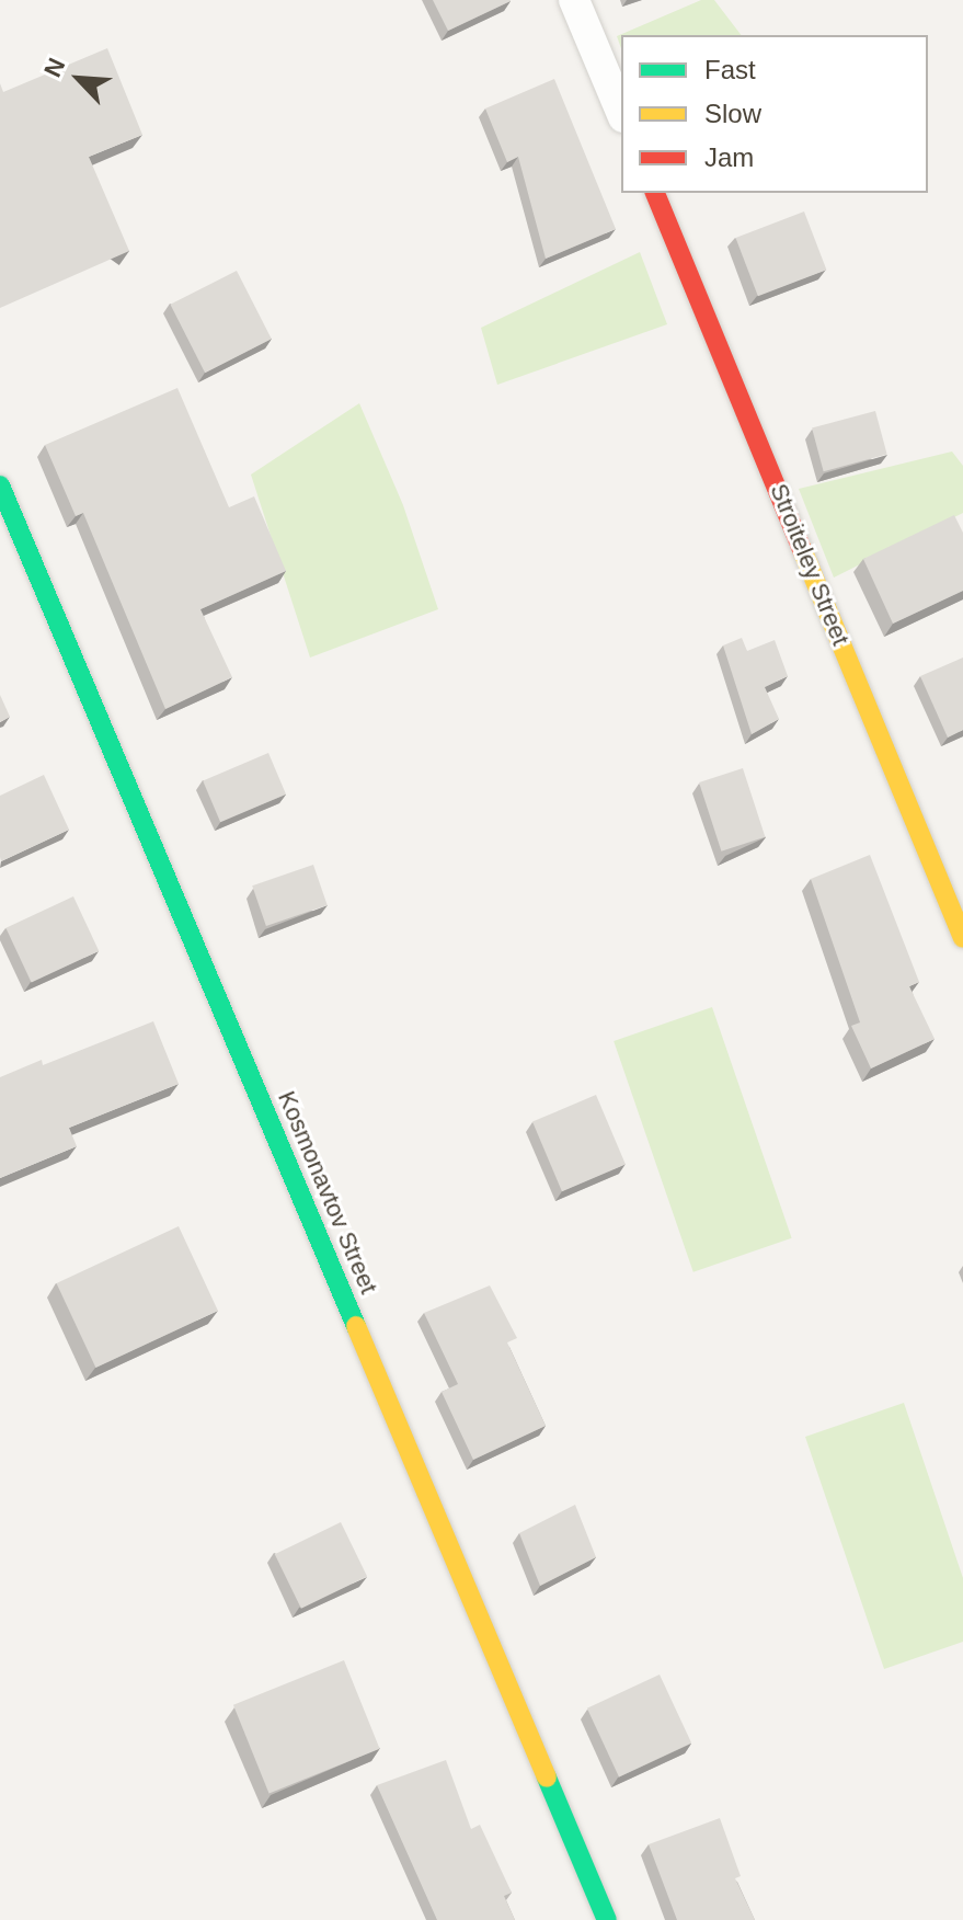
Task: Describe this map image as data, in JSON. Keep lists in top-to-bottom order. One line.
{"streets":{"street":["Stroiteley Street","Kosmonavtov Street"]},"legend":["Fast","Slow","Jam"],"north":"top left"}
